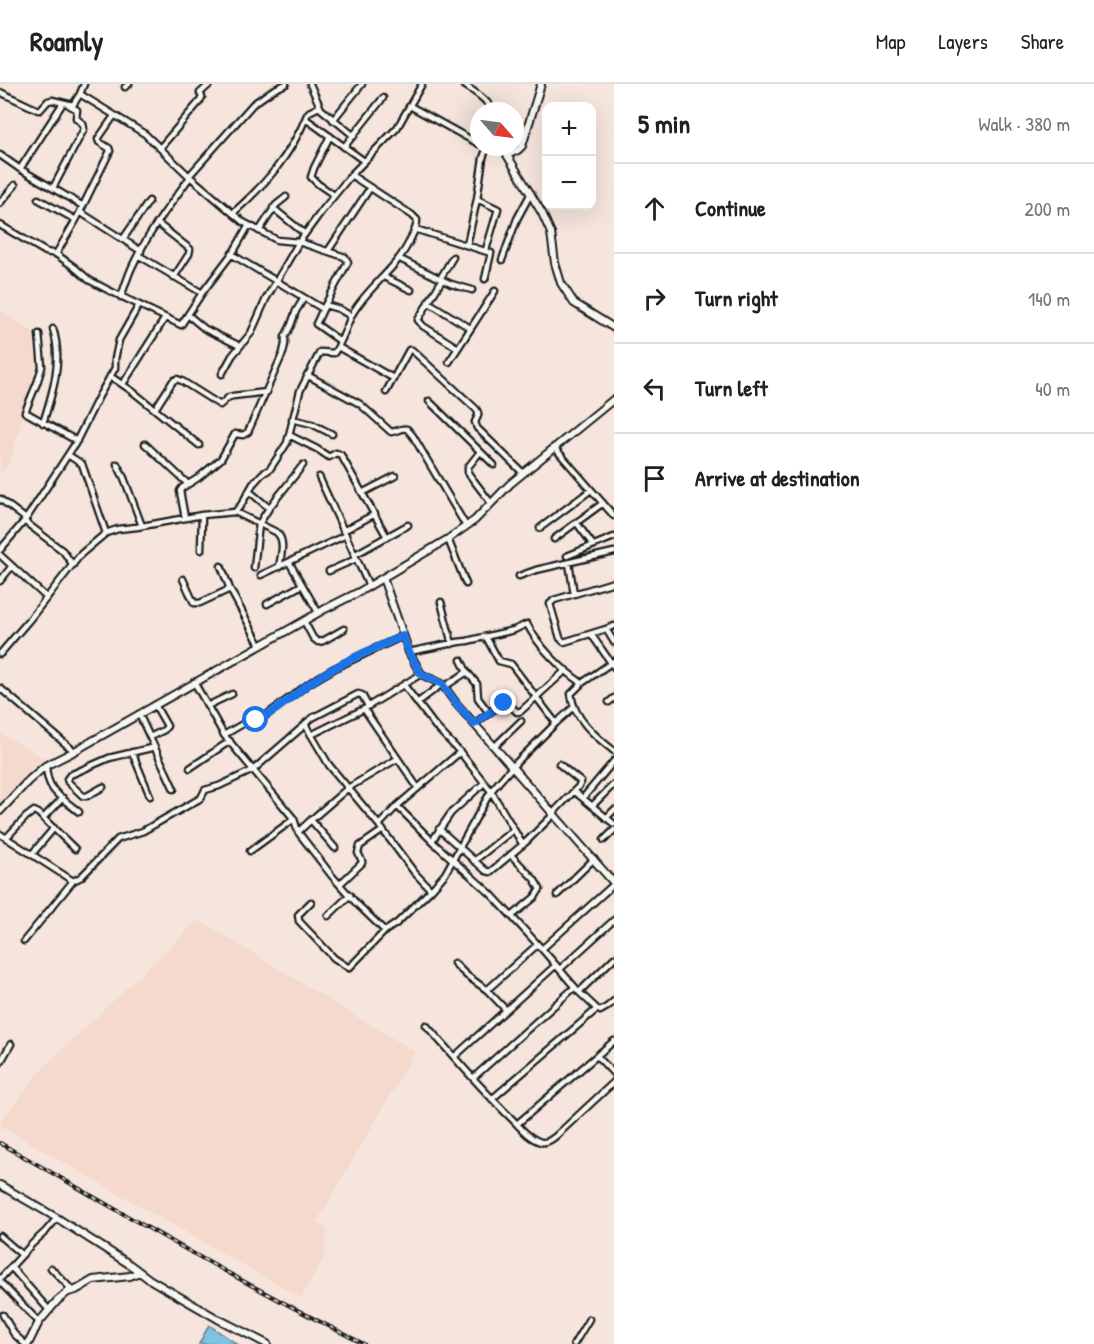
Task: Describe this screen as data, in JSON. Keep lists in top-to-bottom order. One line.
{"north":"bottom right","page":{"header":"Roamly","nav":["Map","Layers","Share"],"heading":["5 min","Walk · 380 m"],"map_buttons":["+","−"],"list":[["Continue","200 m"],["Turn right","140 m"],["Turn left","40 m"],"Arrive at destination"]}}
